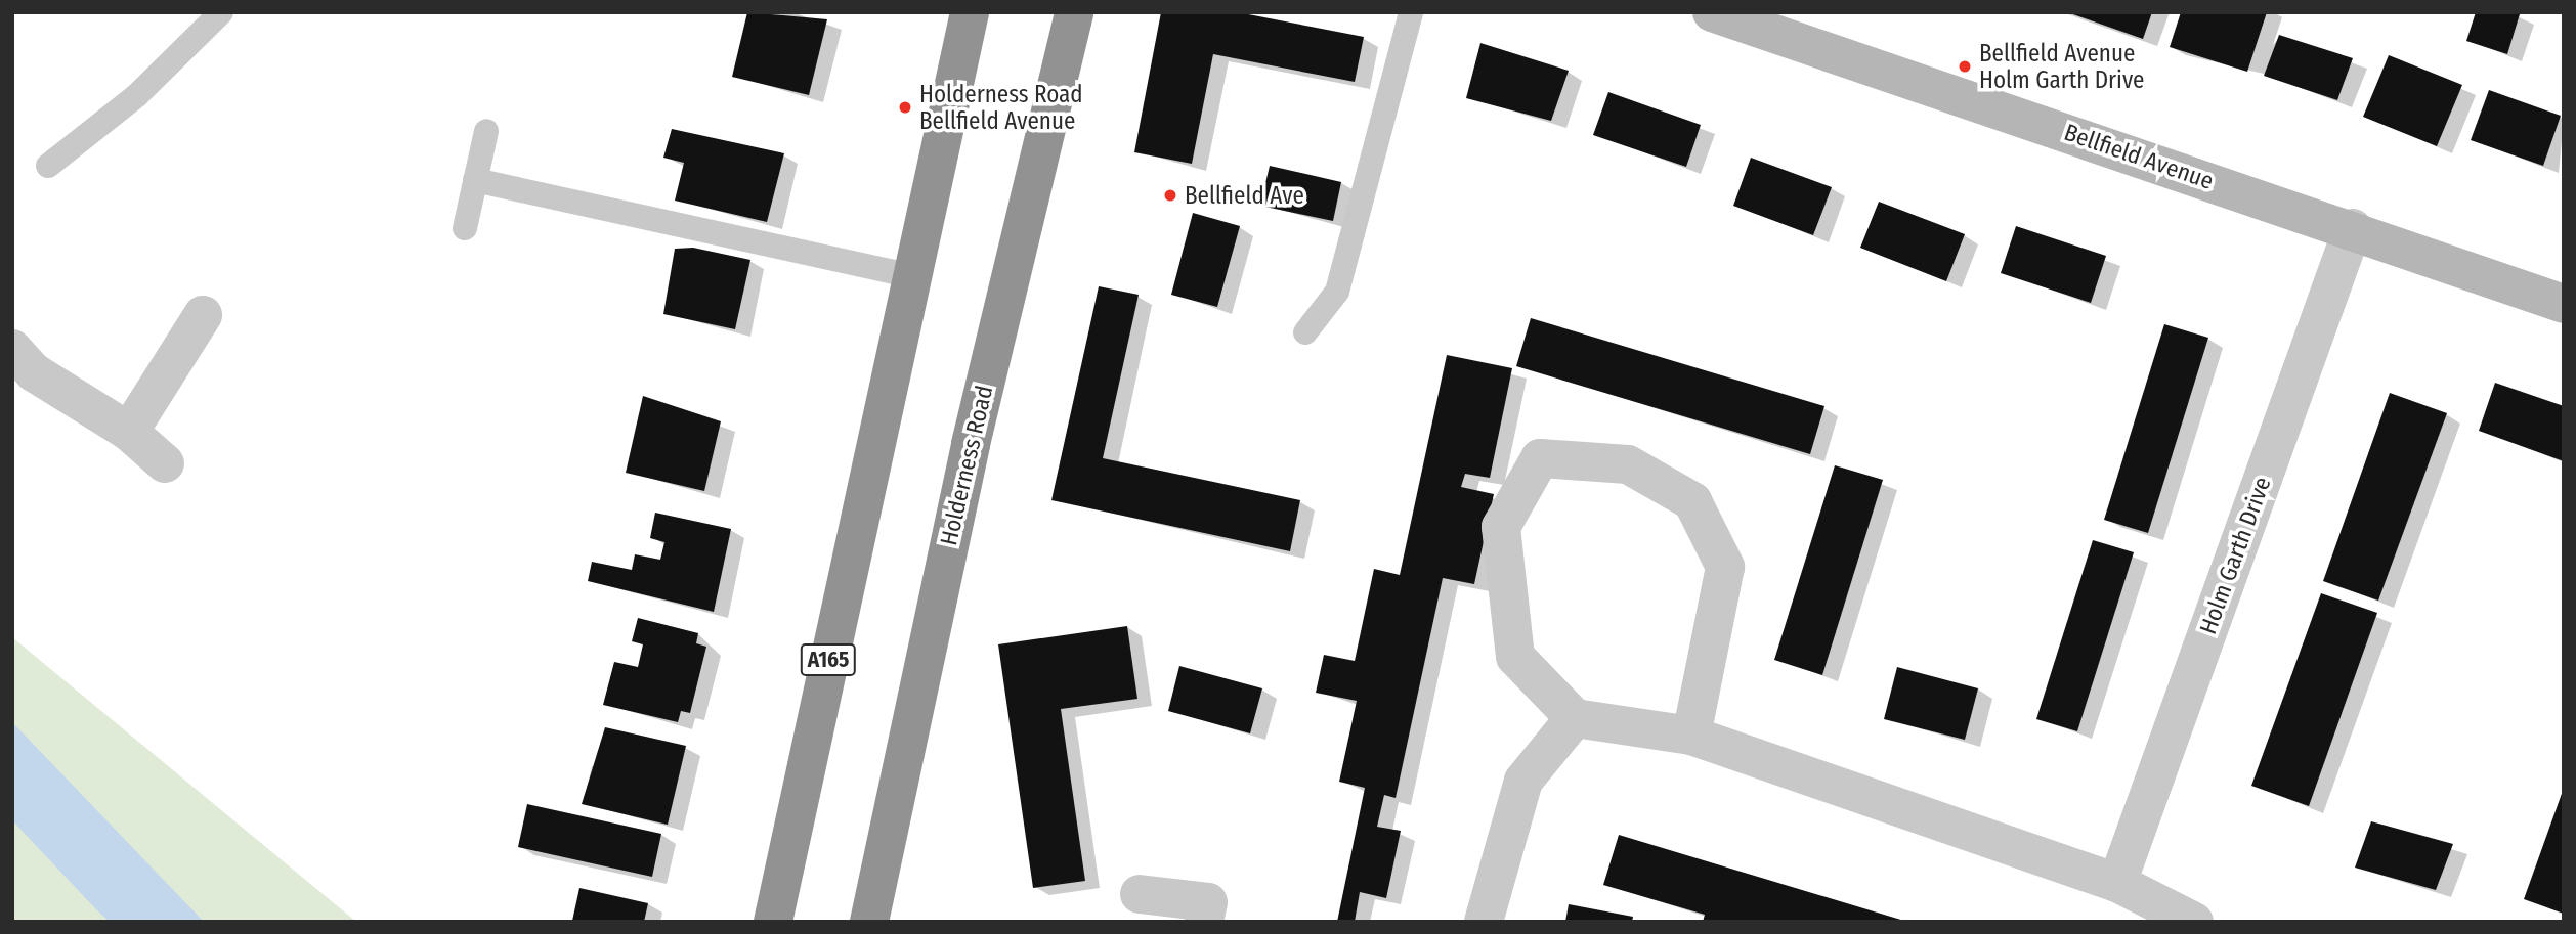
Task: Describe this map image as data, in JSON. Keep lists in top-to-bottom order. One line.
{"streets":{"highway":["Holderness Road","A165"],"street":["Bellfield Avenue","Holm Garth Drive"]},"crossings":[["Bellfield Avenue","Holm Garth Drive"]],"places":["Bellfield Avenue Holm Garth Drive","Holderness Road Bellfield Avenue","Bellfield Ave"]}
